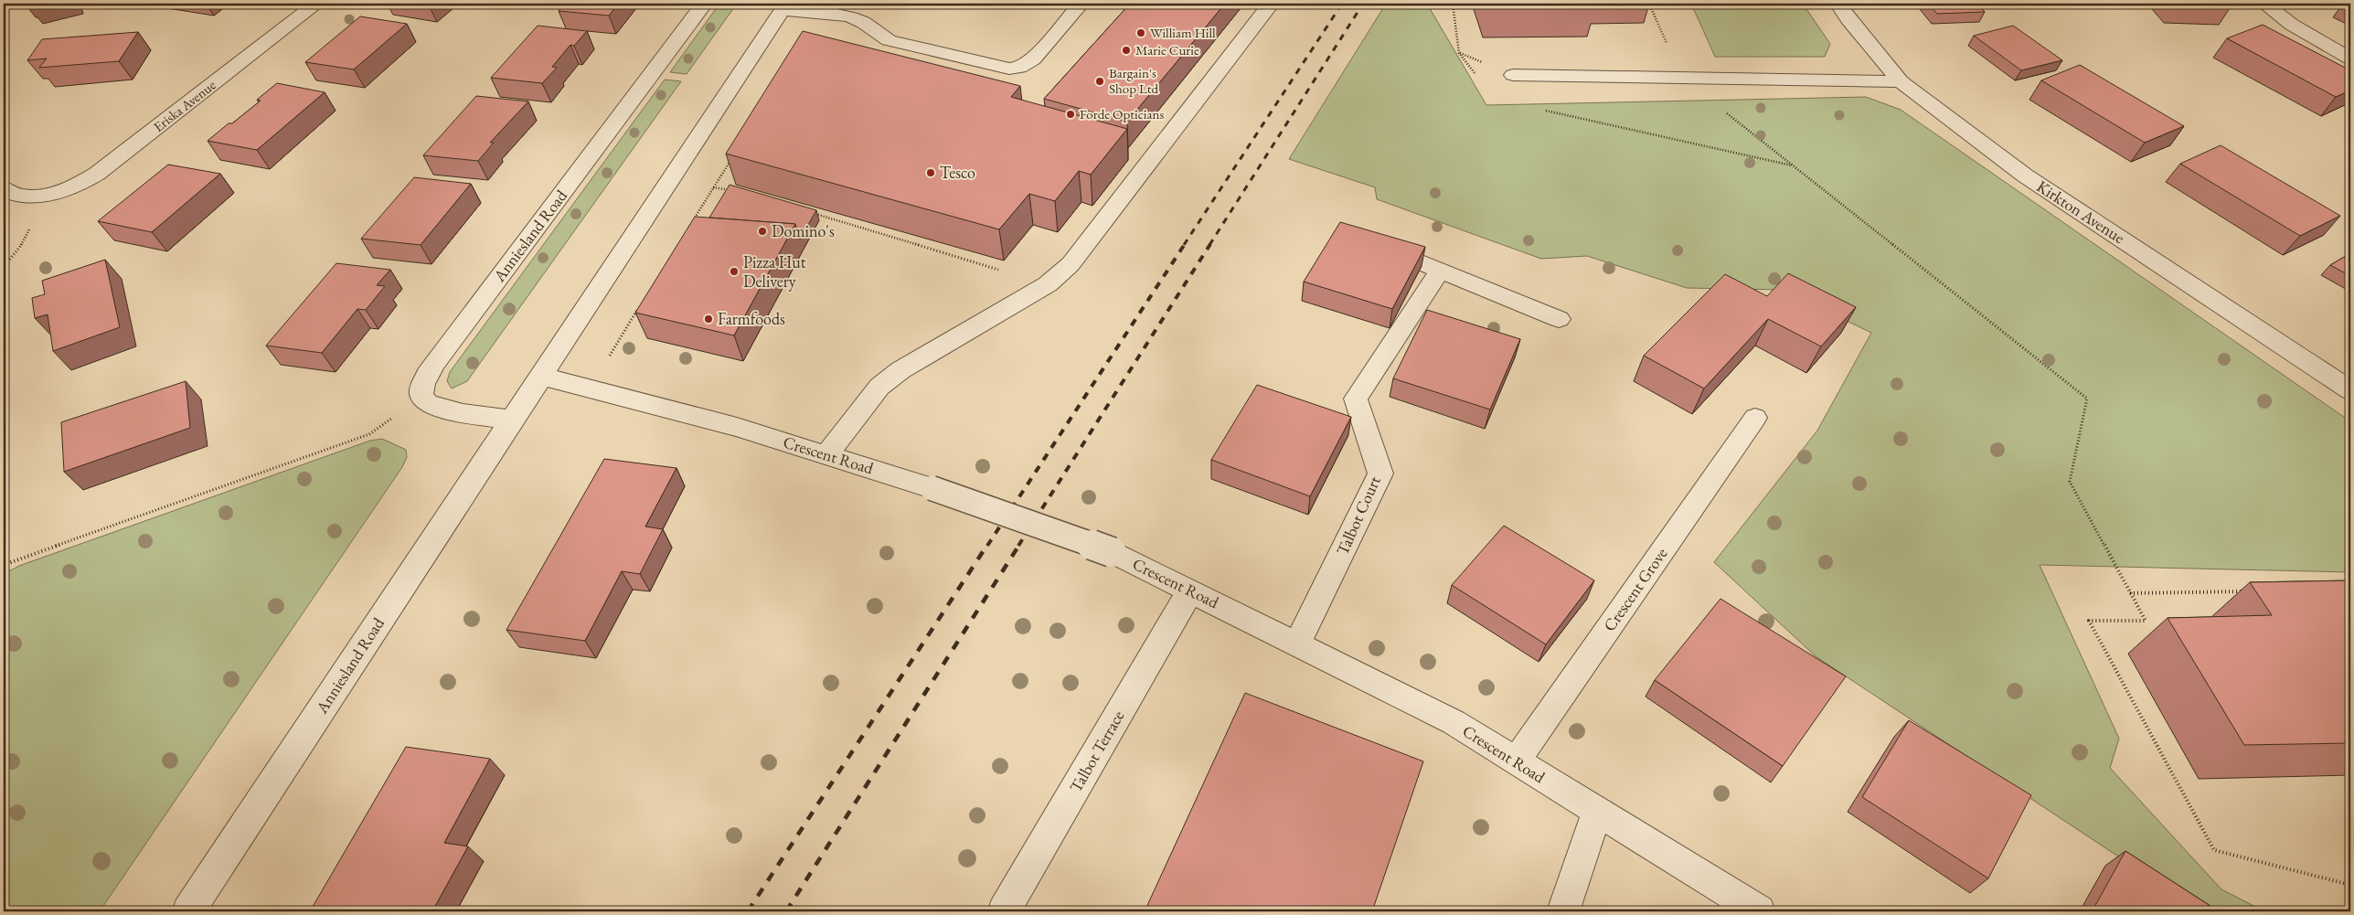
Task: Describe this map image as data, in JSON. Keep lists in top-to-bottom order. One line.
{"streets":{"street":["Eriska Avenue","Kirkton Avenue","Anniesland Road","Crescent Road","Talbot Court","Crescent Grove","Talbot Terrace"]},"crossings":[["Anniesland Road","Crescent Road"],["Crescent Road","Talbot Court"],["Crescent Road","Crescent Grove"],["Crescent Road","Talbot Terrace"]],"places":["William Hill","Marie Curie","Bargain's Shop Ltd","Forde Opticians","Tesco","Domino's","Pizza Hut Delivery","Farmfoods"]}
